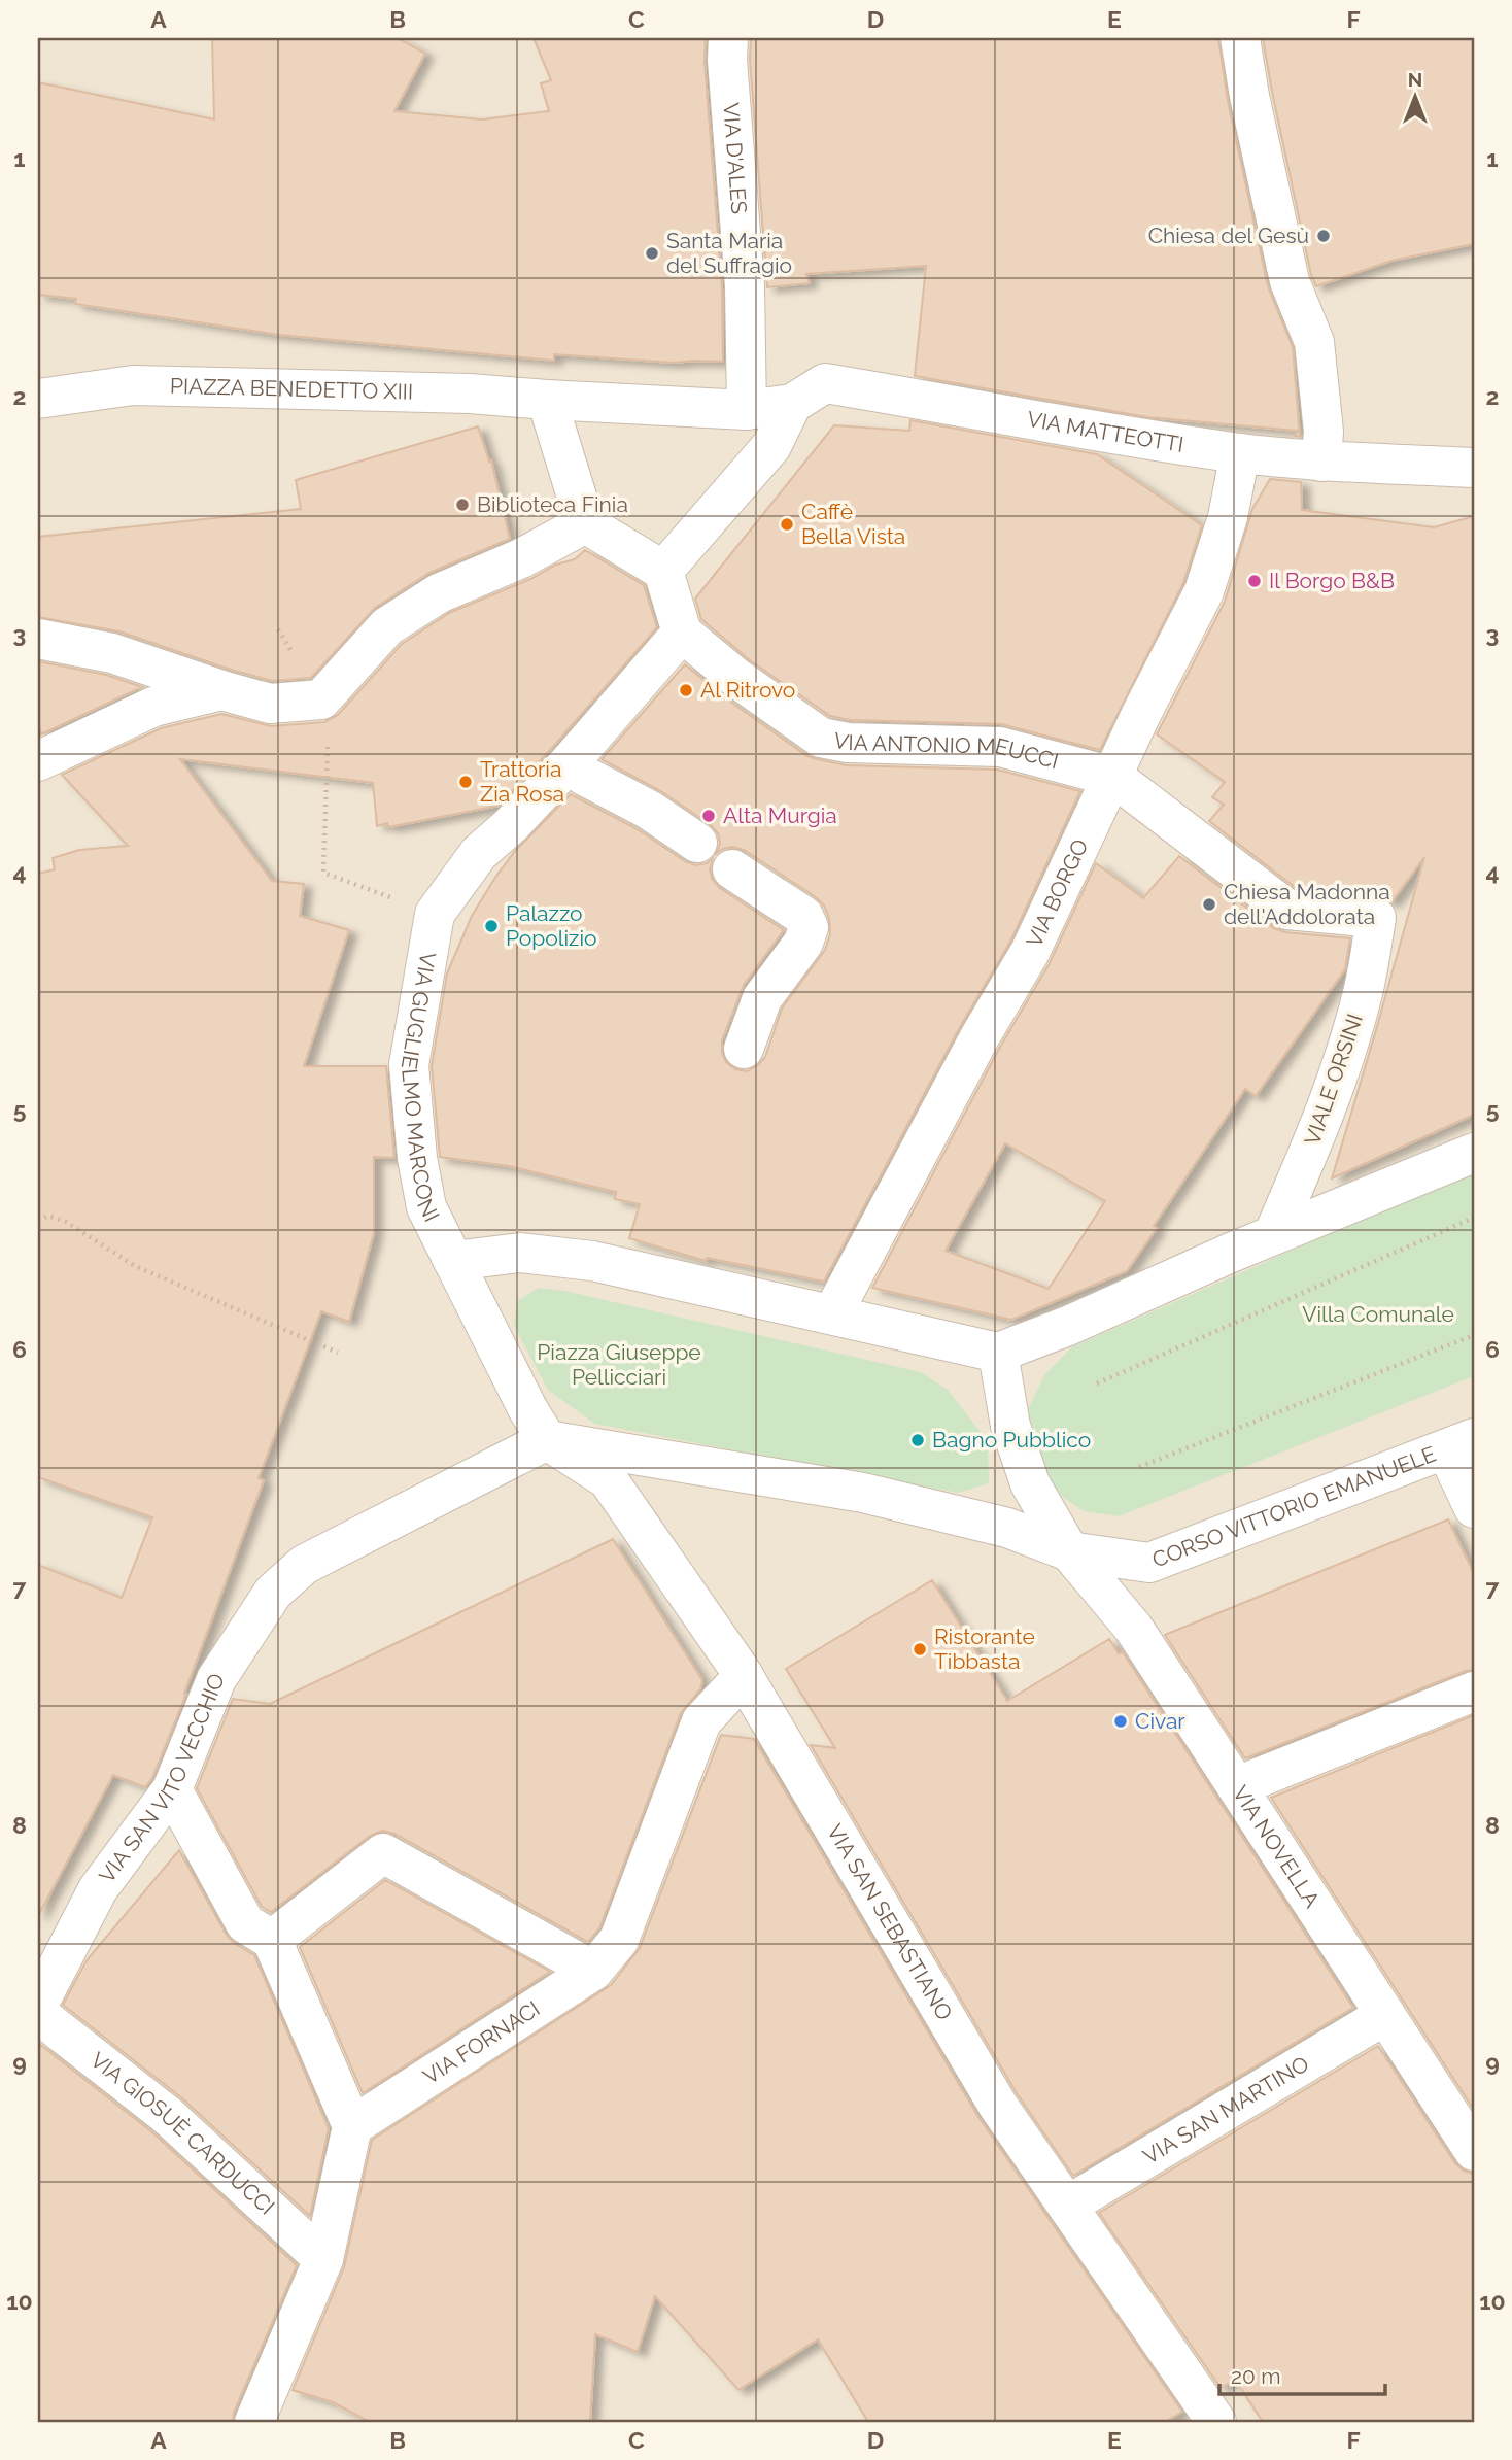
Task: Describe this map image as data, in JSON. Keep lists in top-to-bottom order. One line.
{"streets":{"street":["VIA D'ALES","PIAZZA BENEDETTO XIII","VIA MATTEOTTI","VIA ANTONIO MEUCCI","VIA BORGO","VIALE ORSINI","VIA GUGLIELMO MARCONI","CORSO VITTORIO EMANUELE","VIA SAN VITO VECCHIO","VIA NOVELLA","VIA SAN SEBASTIANO","VIA FORNACI","VIA SAN MARTINO","VIA GIOSUÈ CARDUCCI"]},"crossings":[["VIA D'ALES","PIAZZA BENEDETTO XIII"],["VIA D'ALES","VIA MATTEOTTI"],["PIAZZA BENEDETTO XIII","VIA MATTEOTTI"],["VIA MATTEOTTI","VIA BORGO"],["VIA ANTONIO MEUCCI","VIA BORGO"],["VIA ANTONIO MEUCCI","VIALE ORSINI"],["VIA ANTONIO MEUCCI","VIA GUGLIELMO MARCONI"],["VIA BORGO","VIALE ORSINI"],["VIA GUGLIELMO MARCONI","VIA SAN VITO VECCHIO"],["VIA GUGLIELMO MARCONI","VIA SAN SEBASTIANO"],["CORSO VITTORIO EMANUELE","VIA NOVELLA"],["VIA SAN VITO VECCHIO","VIA SAN SEBASTIANO"],["VIA NOVELLA","VIA SAN MARTINO"],["VIA SAN SEBASTIANO","VIA FORNACI"],["VIA SAN SEBASTIANO","VIA SAN MARTINO"]],"parks":["Villa Comunale","Piazza Giuseppe Pellicciari"],"places":["Chiesa del Gesù","Santa Maria del Suffragio","Biblioteca Finia","Caffè Bella Vista","Il Borgo B&B","Al Ritrovo","Trattoria Zia Rosa","Alta Murgia","Chiesa Madonna dell'Addolorata","Palazzo Popolizio","Bagno Pubblico","Ristorante Tibbasta","Civar"],"scale_bar":"20 m","north":"top","grid":{"columns":["A","B","C","D","E","F"],"rows":["1","2","3","4","5","6","7","8","9","10"]}}
